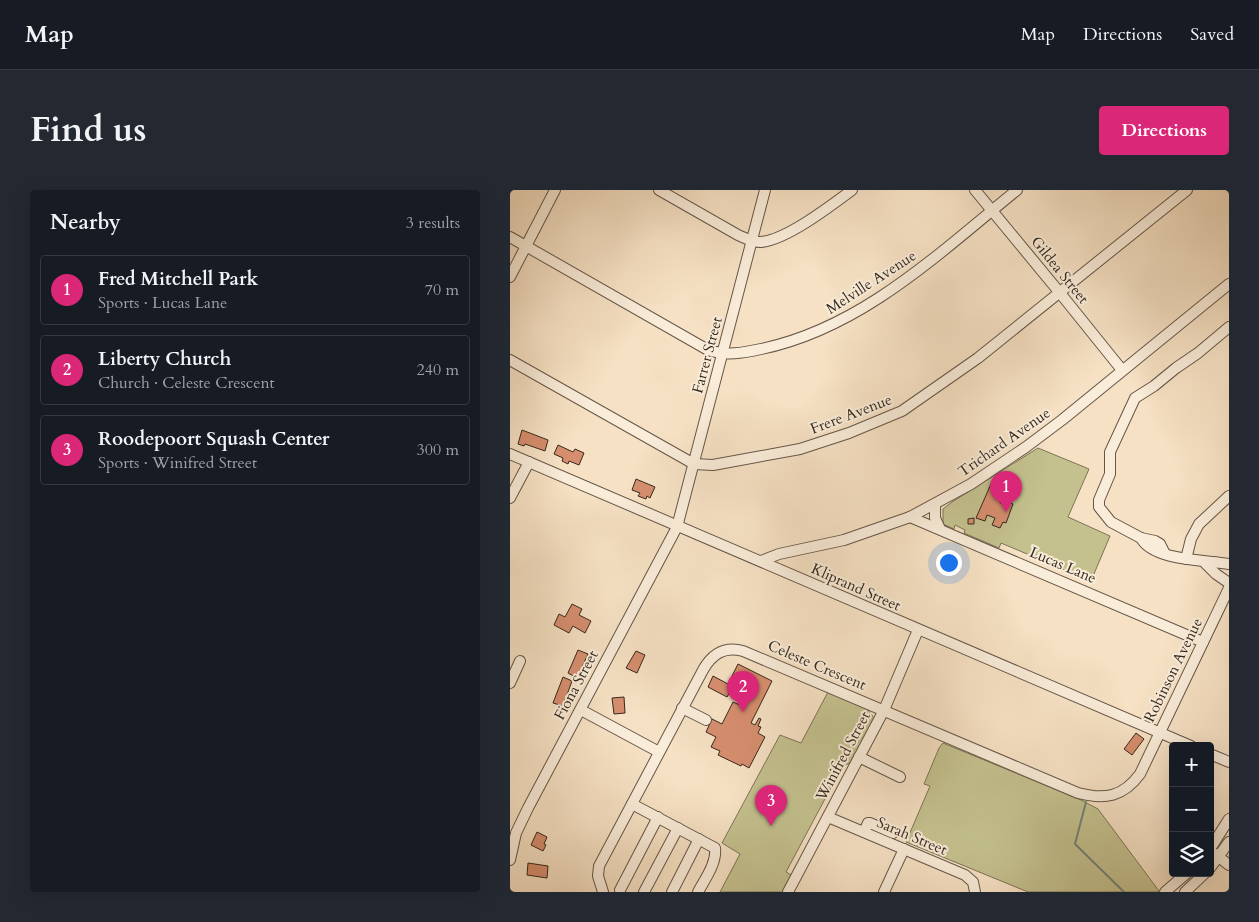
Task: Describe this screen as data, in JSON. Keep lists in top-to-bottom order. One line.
{"streets":{"street":["Gildea Street","Melville Avenue","Farrer Street","Frere Avenue","Trichard Avenue","Lucas Lane","Kliprand Street","Celeste Crescent","Robinson Avenue","Fiona Street","Winifred Street","Sarah Street"]},"crossings":[["Gildea Street","Melville Avenue"],["Gildea Street","Frere Avenue"],["Gildea Street","Trichard Avenue"],["Melville Avenue","Farrer Street"],["Farrer Street","Frere Avenue"],["Farrer Street","Kliprand Street"],["Farrer Street","Fiona Street"],["Trichard Avenue","Lucas Lane"],["Trichard Avenue","Kliprand Street"],["Lucas Lane","Robinson Avenue"],["Kliprand Street","Robinson Avenue"],["Kliprand Street","Fiona Street"],["Kliprand Street","Winifred Street"],["Celeste Crescent","Robinson Avenue"],["Celeste Crescent","Winifred Street"],["Winifred Street","Sarah Street"]],"page":{"header":"Map","nav":["Map","Directions","Saved"],"title":"Find us","buttons":"Directions","heading":["Nearby","3 results"],"list":[{"mark":"1","name":"Fred Mitchell Park","note":"Sports · Lucas Lane","value":"70 m"},{"mark":"2","name":"Liberty Church","note":"Church · Celeste Crescent","value":"240 m"},{"mark":"3","name":"Roodepoort Squash Center","note":"Sports · Winifred Street","value":"300 m"}],"pins":["1","2","3"],"map_buttons":["+","−"]}}
